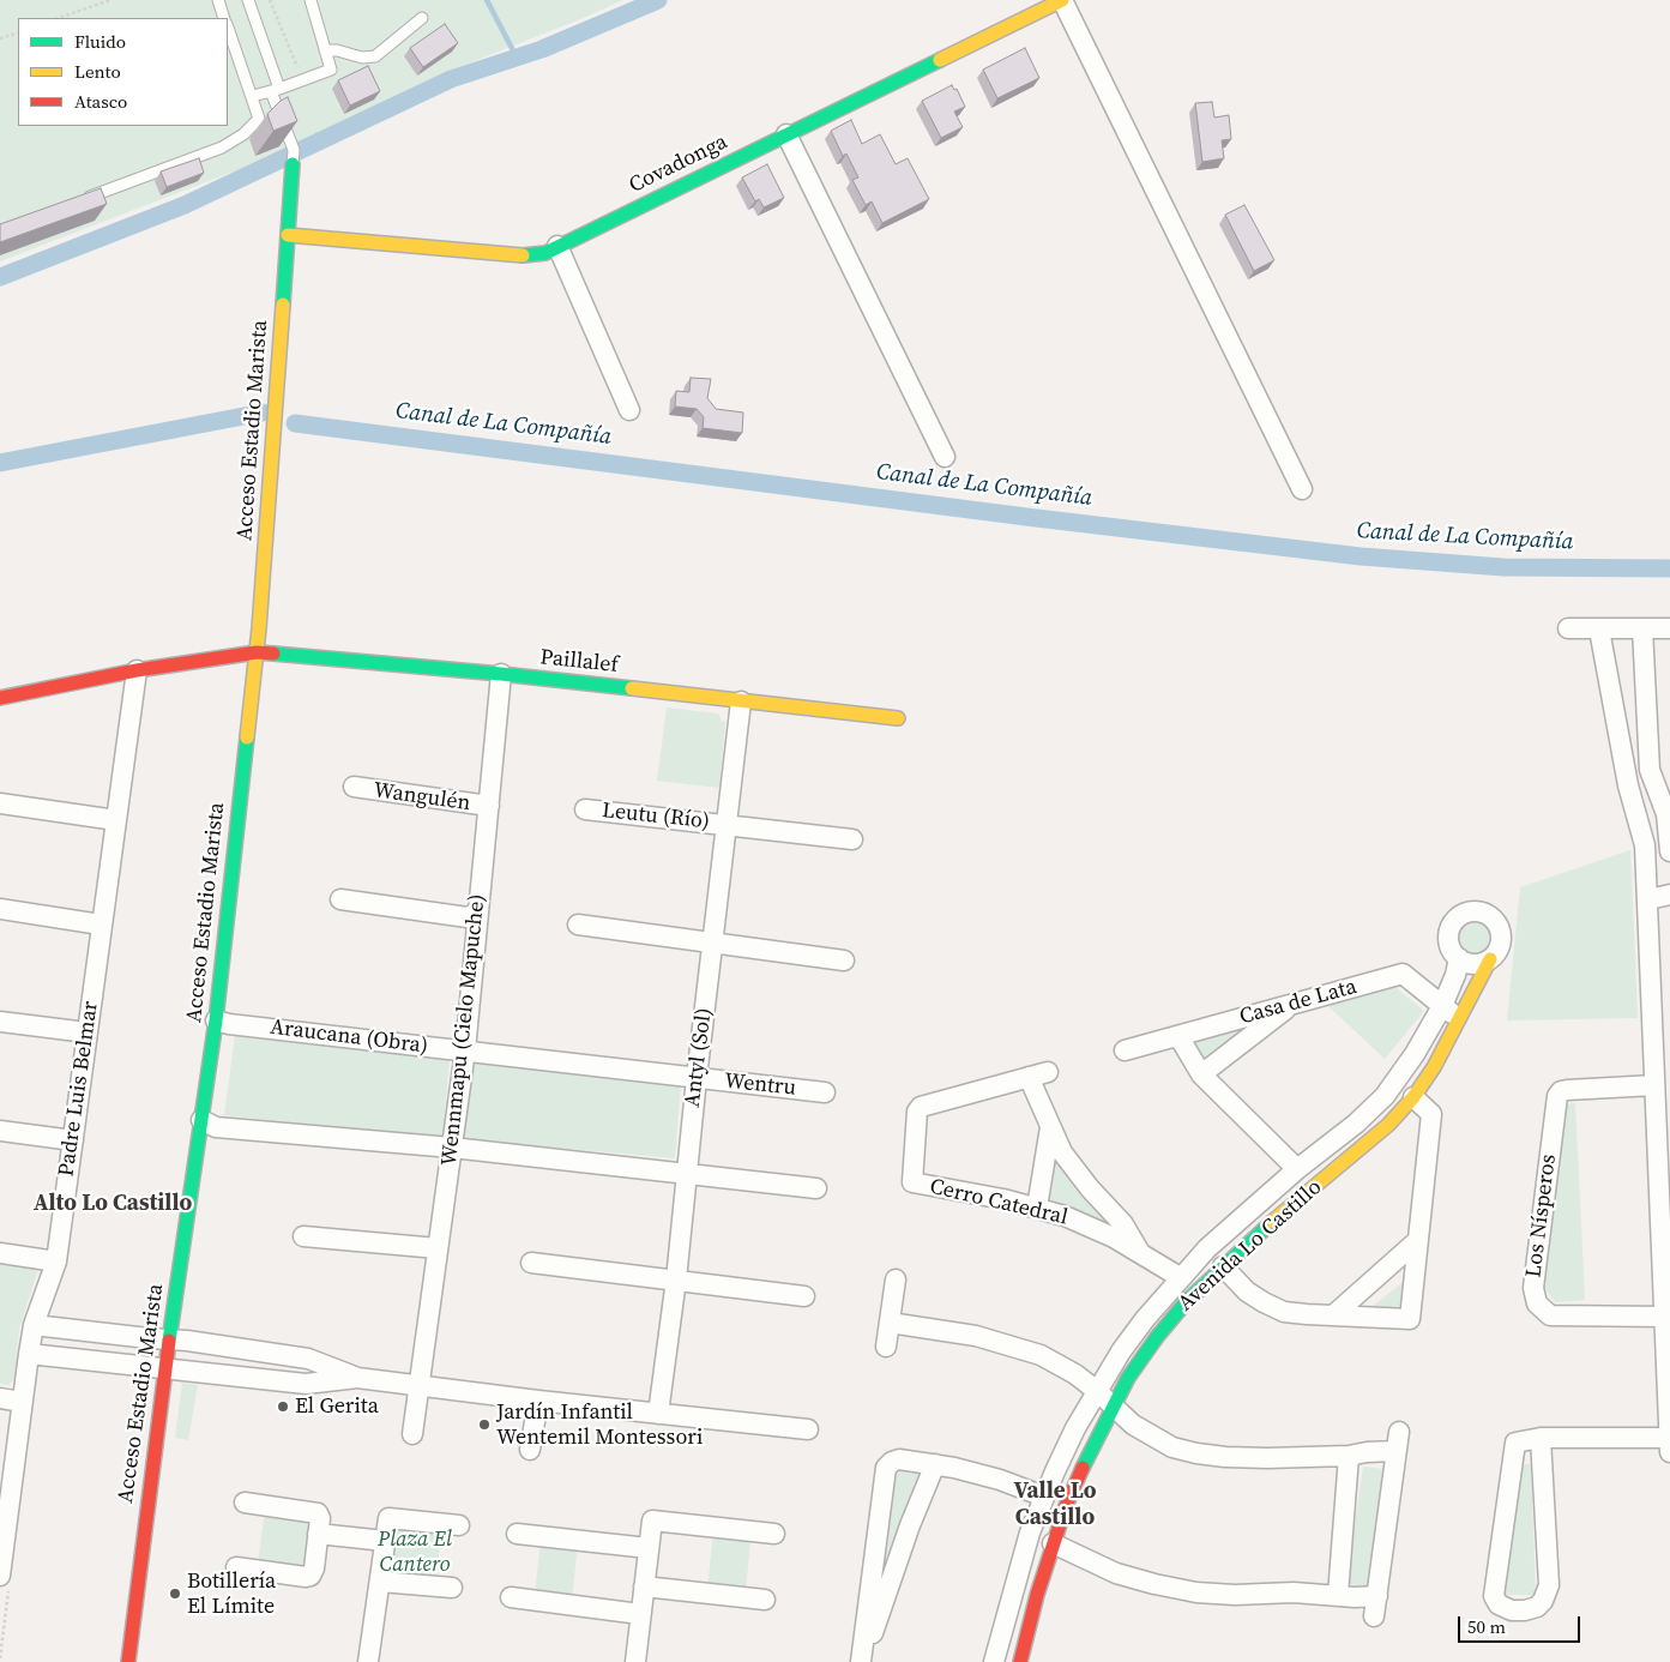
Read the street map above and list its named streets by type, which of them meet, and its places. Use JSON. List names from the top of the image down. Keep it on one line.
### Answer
{"streets":{"street":["Covadonga","Acceso Estadio Marista","Paillalef","Wangulén","Leutu (Río)","Casa de Lata","Wennmapu (Cielo Mapuche)","Araucana (Obra)","Antyl (Sol)","Wentru","Padre Luis Belmar","Cerro Catedral","Los Nísperos","Avenida Lo Castillo"]},"crossings":[["Covadonga","Acceso Estadio Marista"],["Acceso Estadio Marista","Paillalef"],["Acceso Estadio Marista","Araucana (Obra)"],["Paillalef","Wennmapu (Cielo Mapuche)"],["Paillalef","Antyl (Sol)"],["Paillalef","Padre Luis Belmar"],["Wangulén","Wennmapu (Cielo Mapuche)"],["Leutu (Río)","Antyl (Sol)"],["Casa de Lata","Avenida Lo Castillo"],["Wennmapu (Cielo Mapuche)","Araucana (Obra)"],["Araucana (Obra)","Antyl (Sol)"],["Araucana (Obra)","Wentru"],["Antyl (Sol)","Wentru"],["Cerro Catedral","Avenida Lo Castillo"]],"districts":["Alto Lo Castillo","Valle Lo Castillo"],"water":["Canal de La Compañía"],"parks":["Plaza El Cantero"],"places":["El Gerita","Jardín Infantil Wentemil Montessori","Botillería El Límite"],"legend":["Fluido","Lento","Atasco"],"scale_bar":"50 m"}
